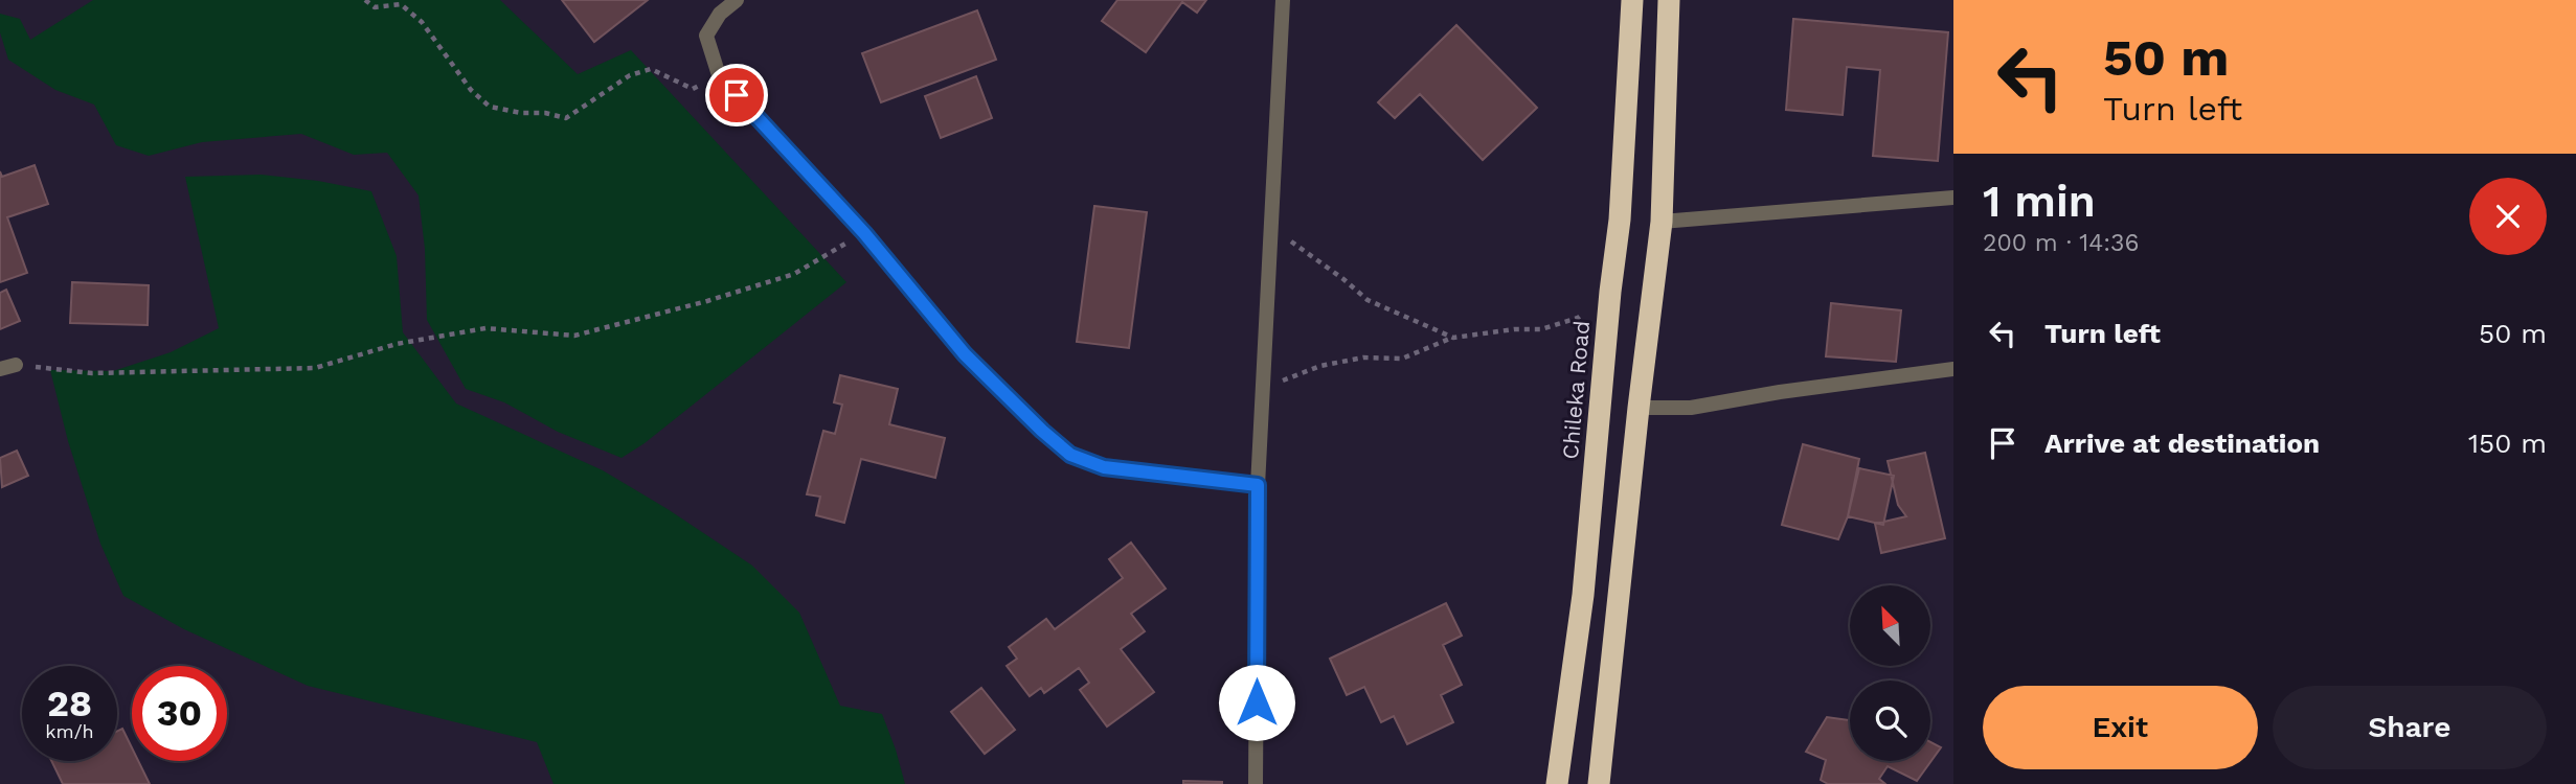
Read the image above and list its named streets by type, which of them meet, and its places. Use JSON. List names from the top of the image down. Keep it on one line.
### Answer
{"streets":{"highway":["Chileka Road"]},"north":"top left","page":{"turn":["50 m","Turn left"],"heading":["1 min","200 m · 14:36"],"list":[{"name":"Turn left","value":"50 m"},{"name":"Arrive at destination","value":"150 m"}],"speed":"28 km/h","limit":"30","buttons":["Exit","Share"]}}
